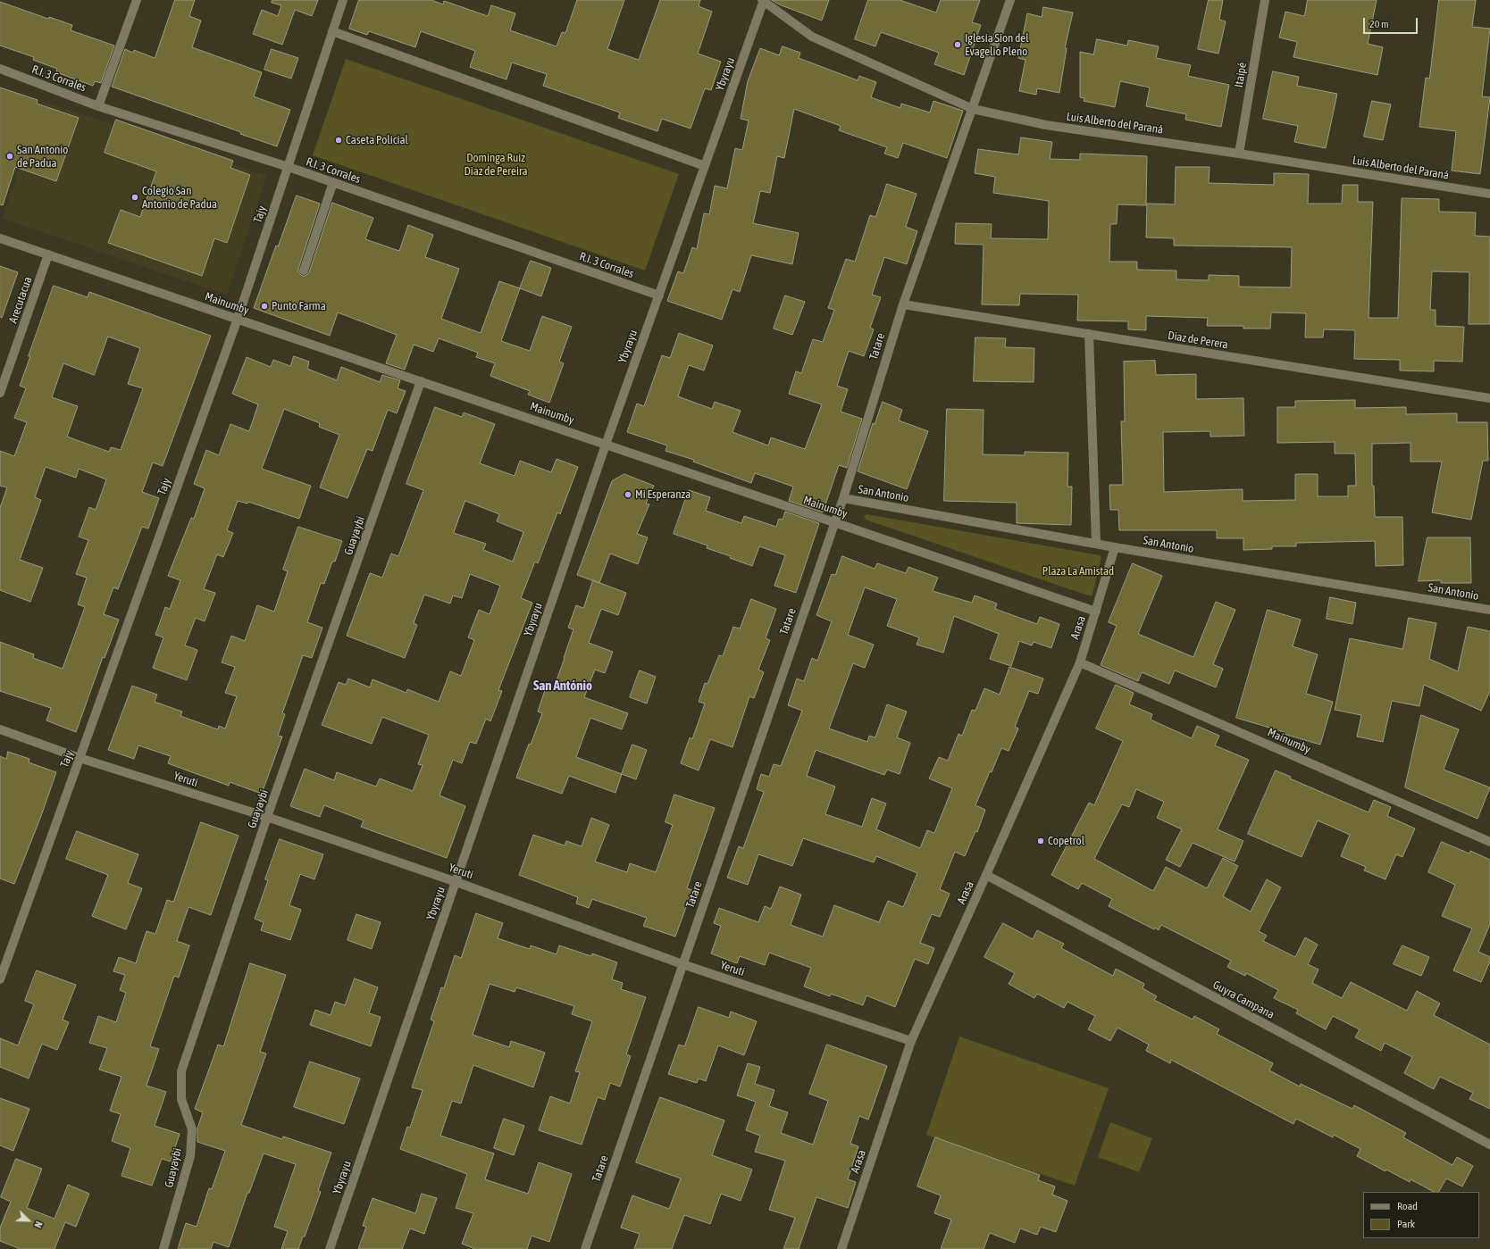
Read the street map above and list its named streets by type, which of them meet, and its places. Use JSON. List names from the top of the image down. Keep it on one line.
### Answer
{"streets":{"street":["Ybyrayu","Itaipé","R.I. 3 Corrales","Luis Alberto del Paraná","Tajy","Arecutacua","Mainumby","Diaz de Perera","Tatare","San Antonio","Guayaybi","Arasa","Yeruti","Guyra Campana"]},"crossings":[["Ybyrayu","R.I. 3 Corrales"],["Ybyrayu","Luis Alberto del Paraná"],["Ybyrayu","Mainumby"],["Ybyrayu","Yeruti"],["Itaipé","Luis Alberto del Paraná"],["R.I. 3 Corrales","Tajy"],["Luis Alberto del Paraná","Tatare"],["Tajy","Mainumby"],["Tajy","Yeruti"],["Arecutacua","Mainumby"],["Mainumby","Tatare"],["Mainumby","Guayaybi"],["Mainumby","Arasa"],["Diaz de Perera","Tatare"],["Tatare","San Antonio"],["Tatare","Yeruti"],["San Antonio","Arasa"],["Guayaybi","Yeruti"],["Arasa","Yeruti"],["Arasa","Guyra Campana"]],"districts":["San António"],"parks":["Dominga Ruiz Diaz de Pereira","Plaza La Amistad"],"places":["Iglesia Sion del Evagelio Pleno","Caseta Policial","San Antonio de Padua","Colegio San Antonio de Padua","Punto Farma","Mi Esperanza","Copetrol"],"legend":["Road","Park"],"scale_bar":"20 m","north":"bottom right"}
